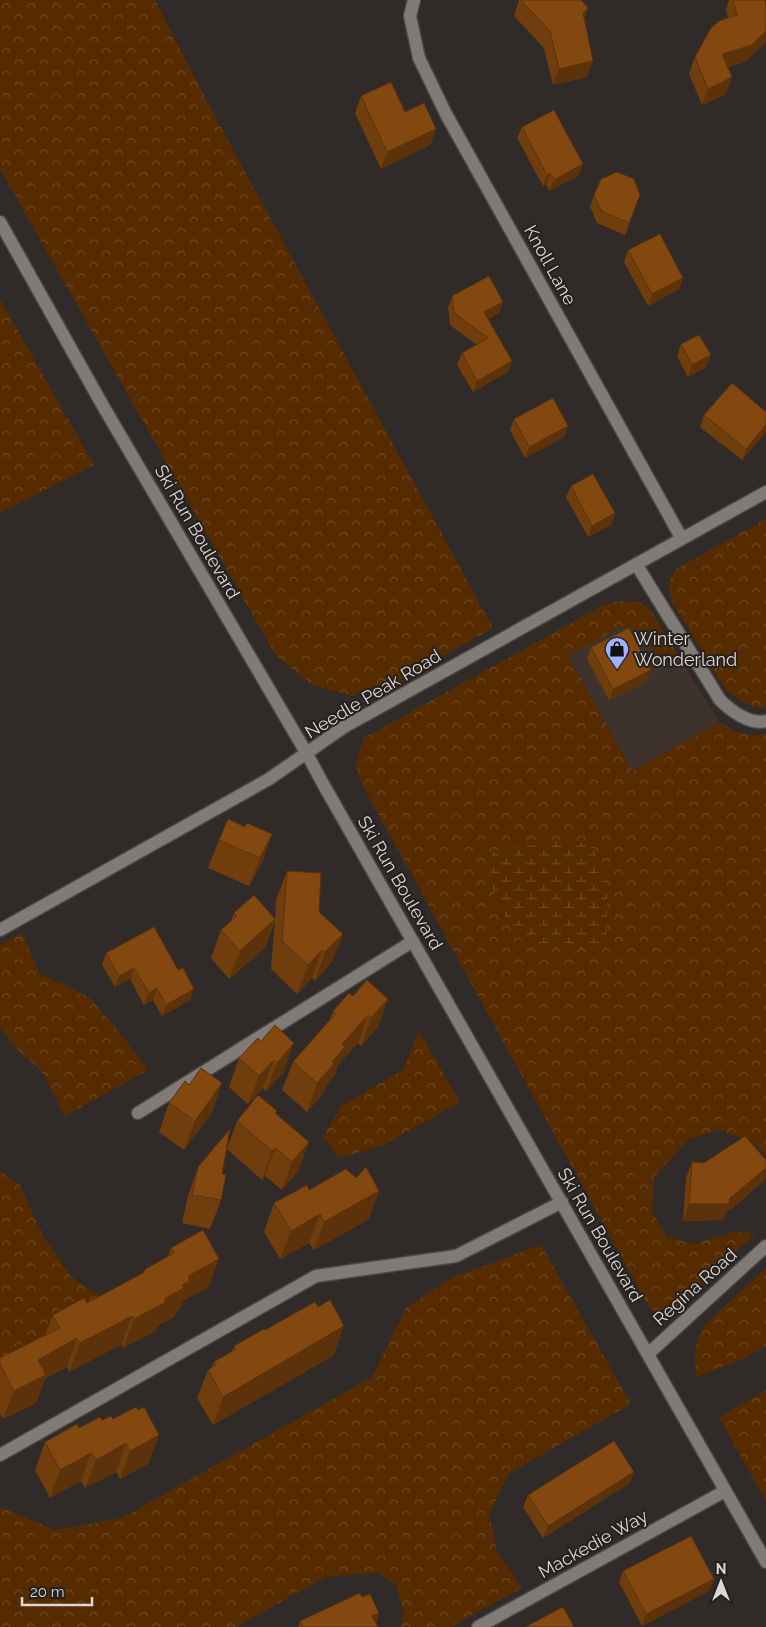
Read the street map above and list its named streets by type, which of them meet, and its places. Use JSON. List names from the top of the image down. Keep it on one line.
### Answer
{"streets":{"street":["Knoll Lane","Ski Run Boulevard","Needle Peak Road","Regina Road","Mackedie Way"]},"crossings":[["Knoll Lane","Needle Peak Road"],["Ski Run Boulevard","Needle Peak Road"],["Ski Run Boulevard","Regina Road"],["Ski Run Boulevard","Mackedie Way"]],"places":{"shop":["Winter Wonderland"]},"scale_bar":"20 m","north":"top"}
